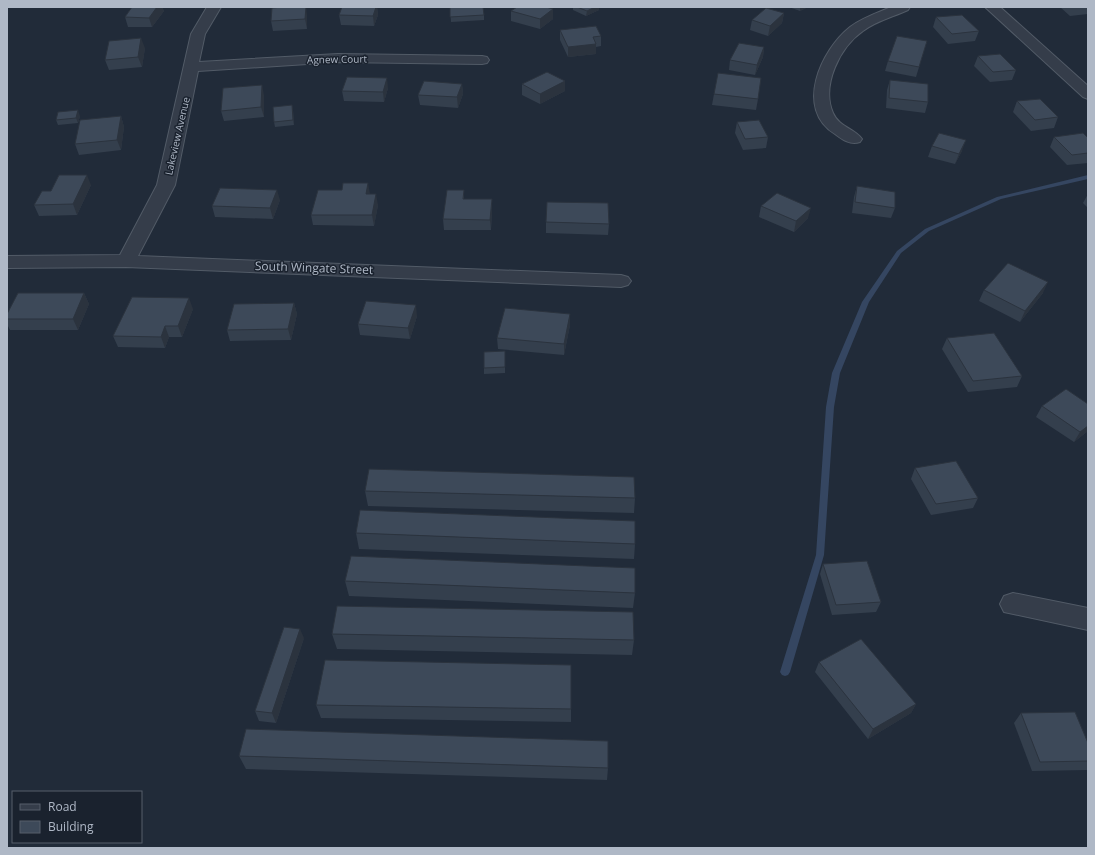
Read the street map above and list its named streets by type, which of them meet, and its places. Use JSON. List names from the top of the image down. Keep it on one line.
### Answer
{"streets":{"street":["Agnew Court","Lakeview Avenue","South Wingate Street"]},"crossings":[["Agnew Court","Lakeview Avenue"],["Lakeview Avenue","South Wingate Street"]],"legend":["Road","Building"]}
